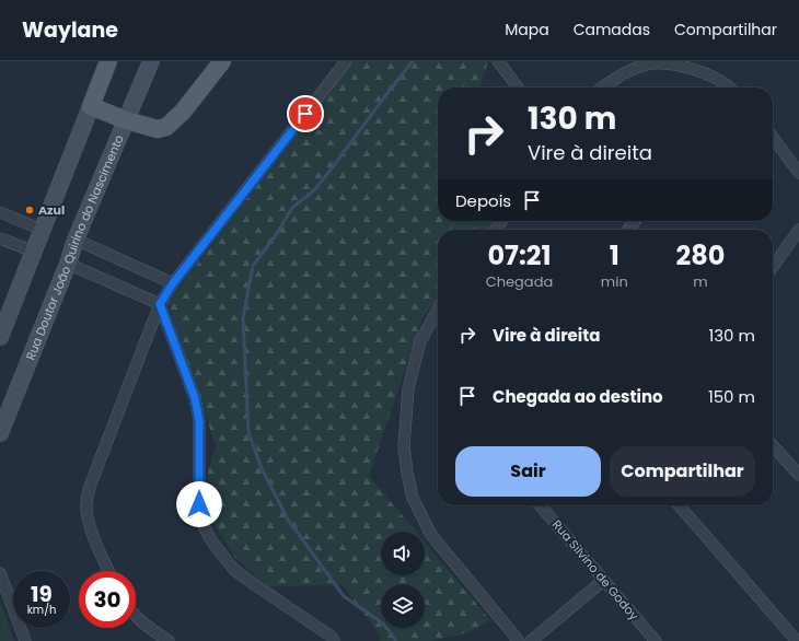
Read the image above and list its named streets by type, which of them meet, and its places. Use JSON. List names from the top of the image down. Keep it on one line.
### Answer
{"streets":{"street":["Rua Doutor João Quirino do Nascimento","Rua Silvino de Godoy"]},"places":["Azul"],"page":{"header":"Waylane","nav":["Mapa","Camadas","Compartilhar"],"turn":["130 m","Vire à direita"],"then":"Depois","eta":["07:21","Chegada","1","min","280","m"],"list":[{"name":"Vire à direita","value":"130 m"},{"name":"Chegada ao destino","value":"150 m"}],"buttons":["Sair","Compartilhar"],"speed":"19 km/h","limit":"30"}}
